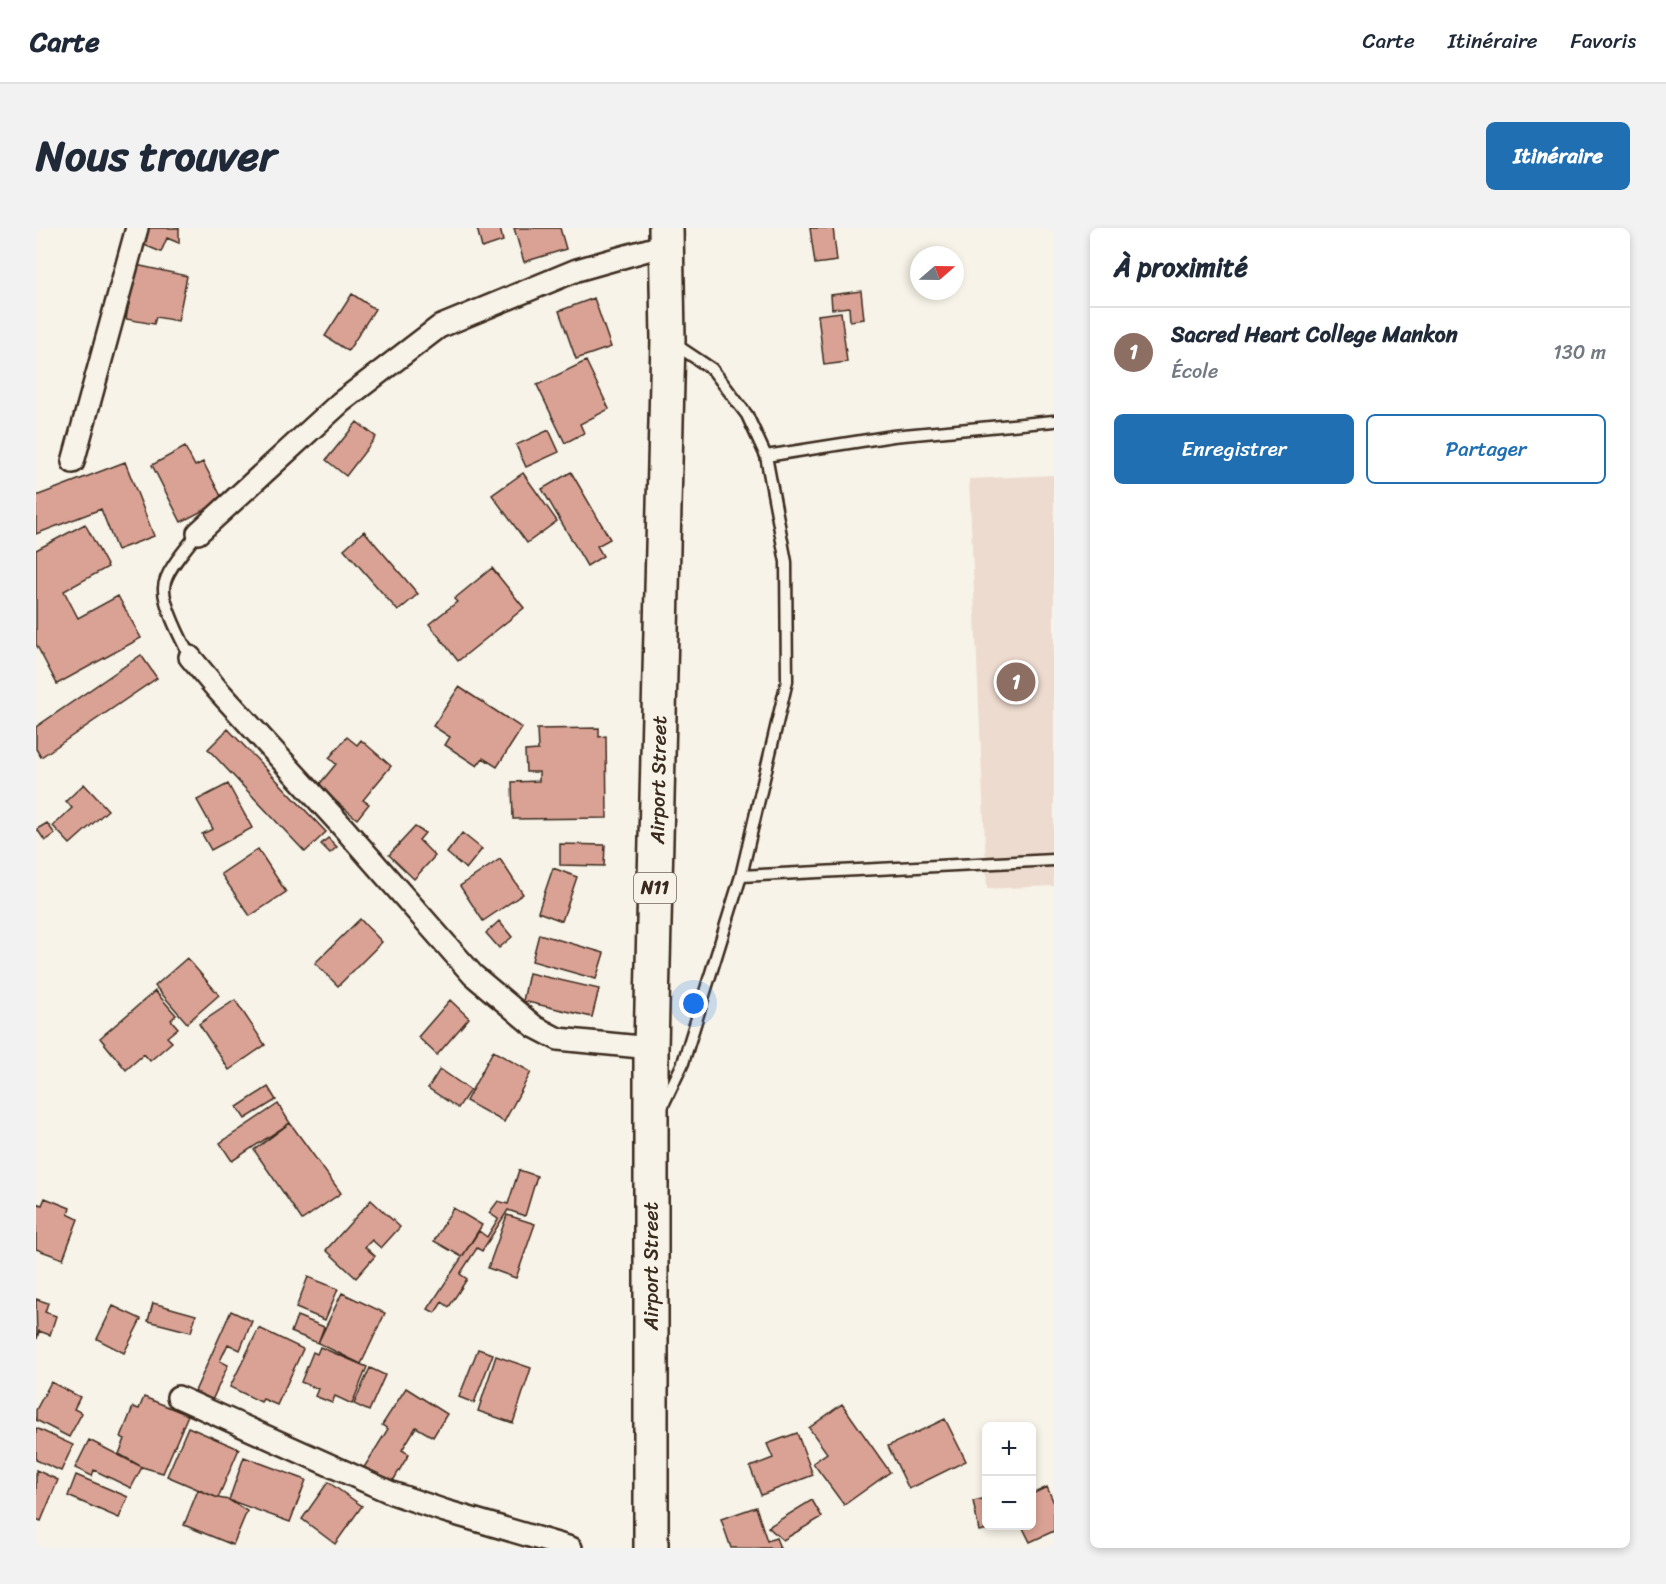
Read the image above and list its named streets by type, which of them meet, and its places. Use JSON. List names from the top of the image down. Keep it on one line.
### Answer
{"streets":{"highway":["Airport Street","N11"]},"north":"right","page":{"header":"Carte","nav":["Carte","Itinéraire","Favoris"],"title":"Nous trouver","buttons":["Itinéraire",["Enregistrer","Partager"]],"heading":"À proximité","list":[{"mark":"1","name":"Sacred Heart College Mankon","note":"École","value":"130 m"}],"pins":"1","map_buttons":["+","−"]}}
